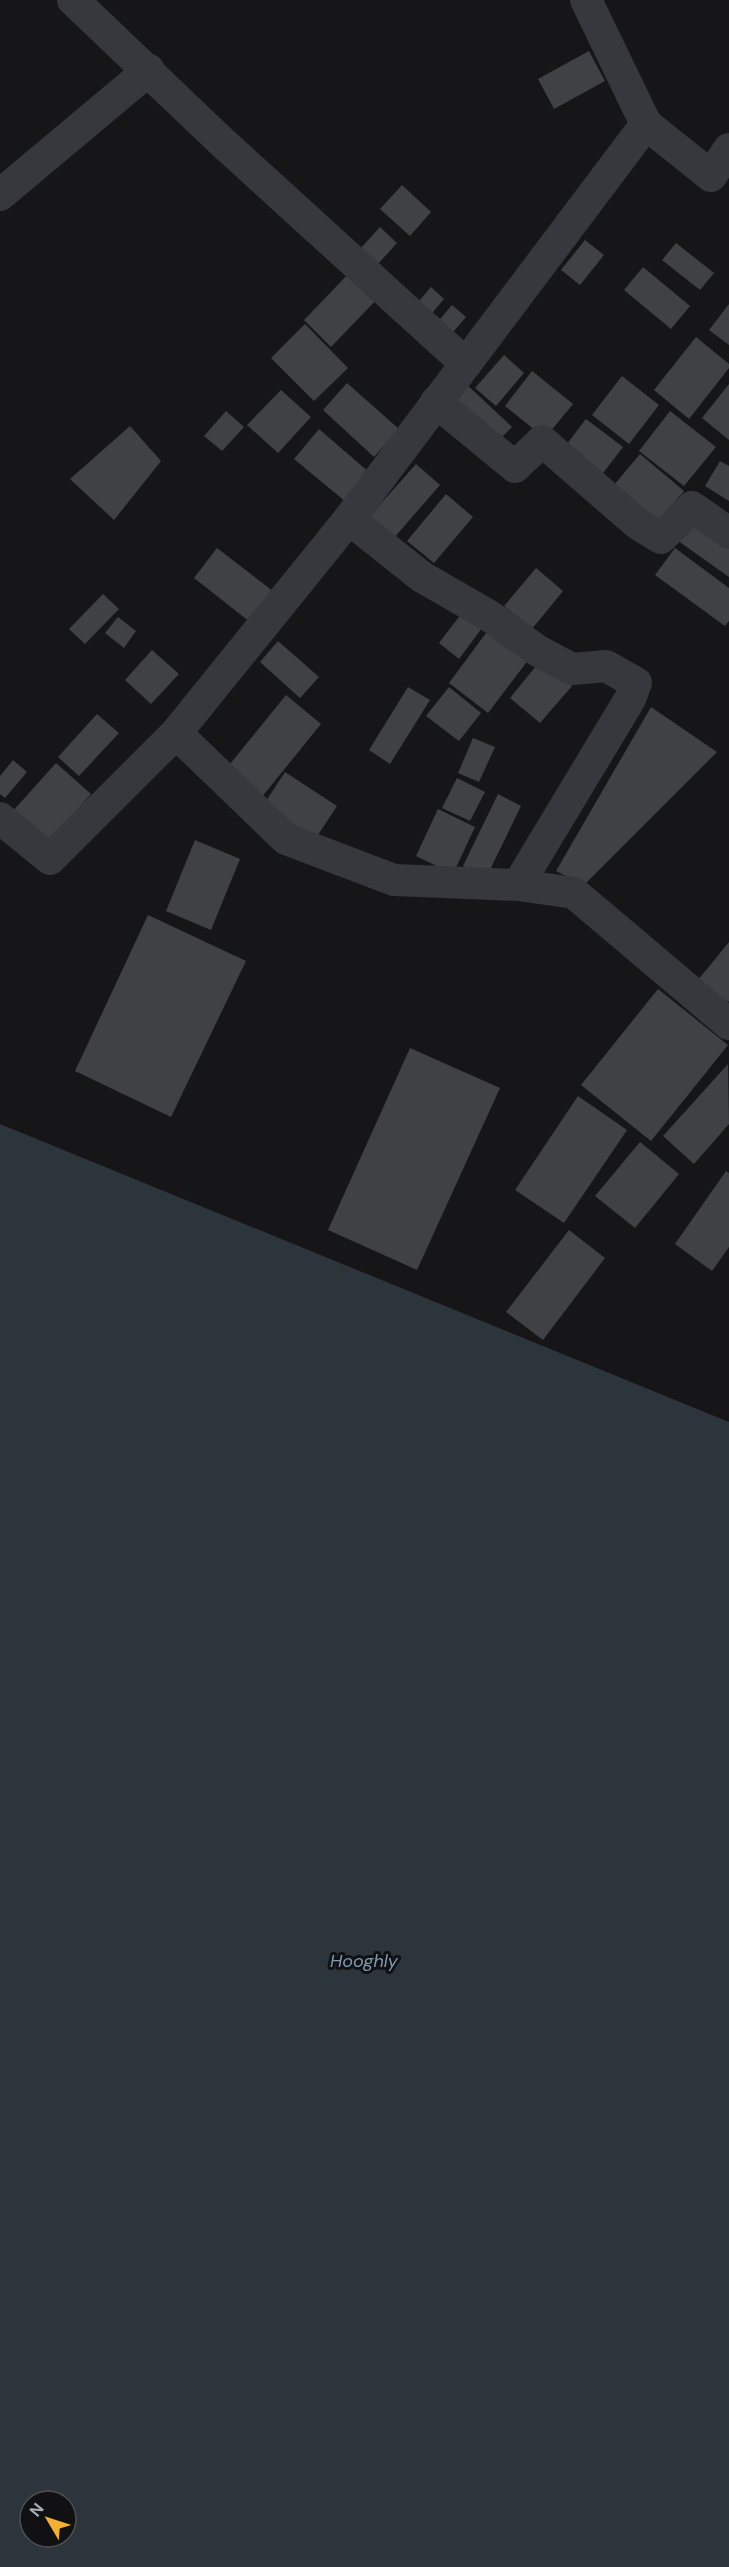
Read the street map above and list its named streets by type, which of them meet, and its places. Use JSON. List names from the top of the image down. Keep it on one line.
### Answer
{"water":["Hooghly"],"north":"top left"}
